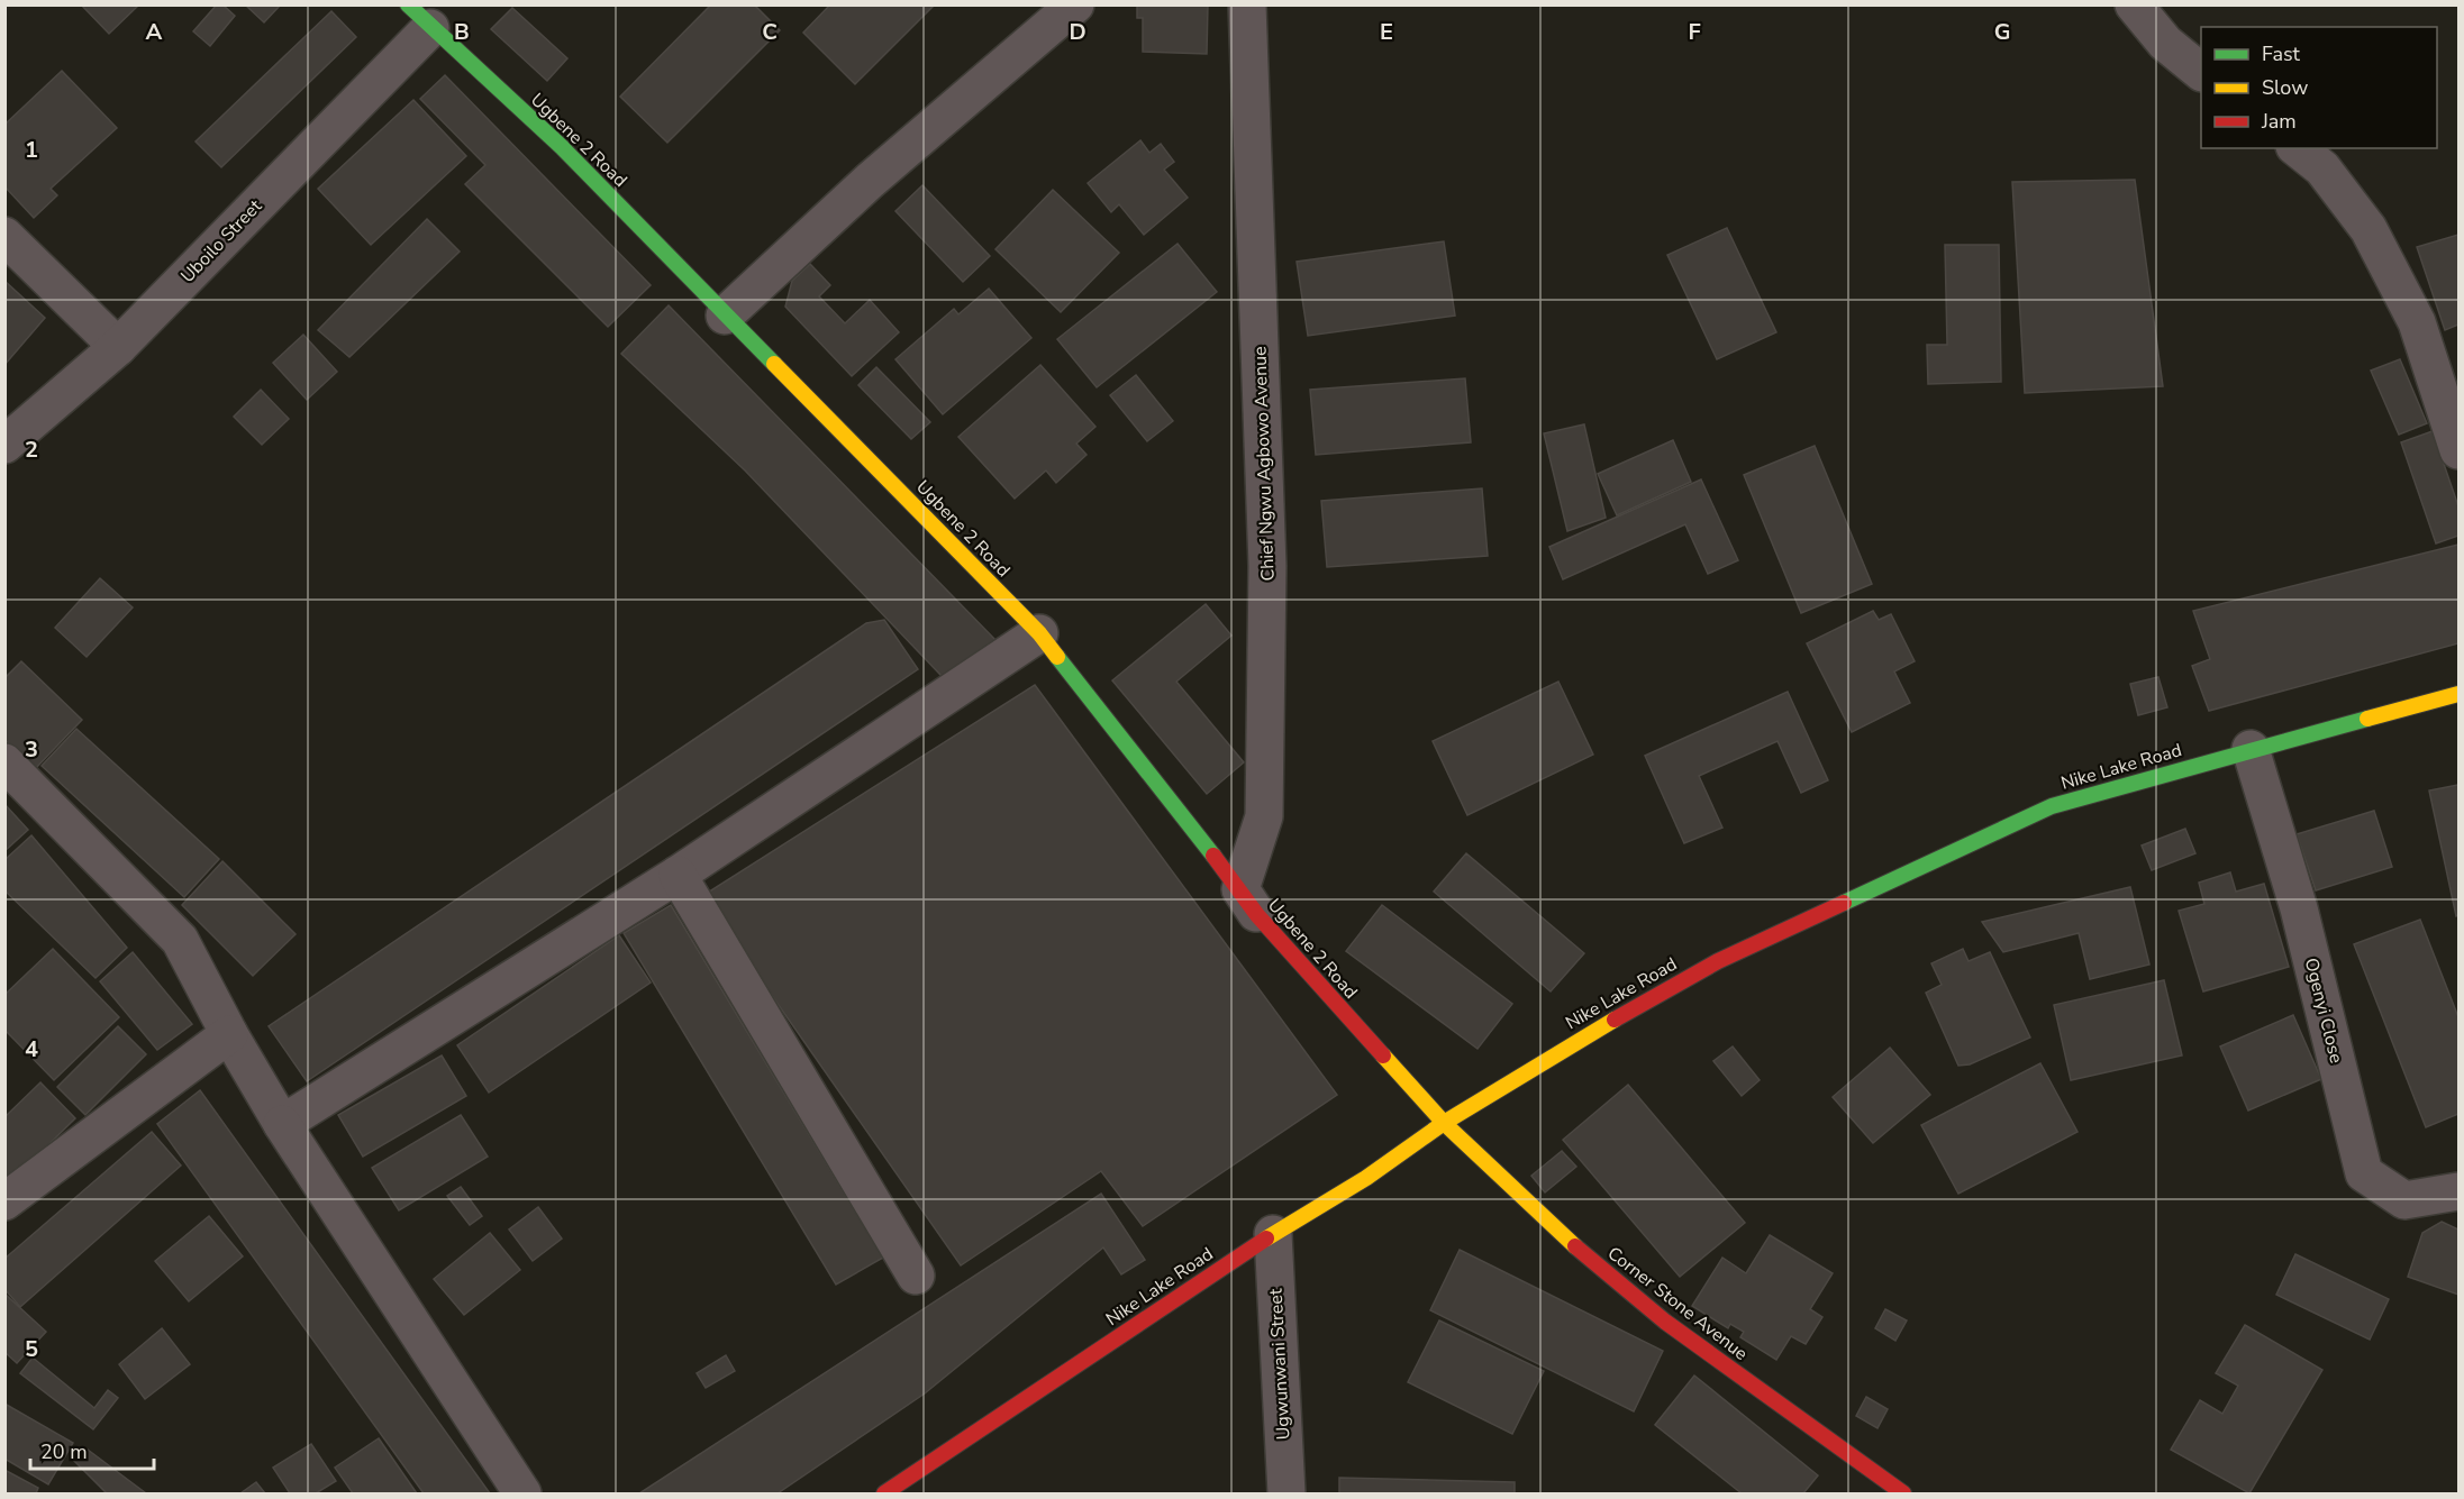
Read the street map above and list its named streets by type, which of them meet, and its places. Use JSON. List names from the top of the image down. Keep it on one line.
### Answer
{"streets":{"street":["Ugbene 2 Road","Uboilo Street","Chief Ngwu Agbowo Avenue","Nike Lake Road","Ogenyi Close","Corner Stone Avenue","Ugwunwani Street"]},"crossings":[["Ugbene 2 Road","Uboilo Street"],["Ugbene 2 Road","Chief Ngwu Agbowo Avenue"],["Ugbene 2 Road","Nike Lake Road"],["Ugbene 2 Road","Corner Stone Avenue"],["Nike Lake Road","Ogenyi Close"],["Nike Lake Road","Corner Stone Avenue"],["Nike Lake Road","Ugwunwani Street"]],"legend":["Fast","Slow","Jam"],"scale_bar":"20 m","grid":{"columns":["A","B","C","D","E","F","G"],"rows":["1","2","3","4","5"]}}
